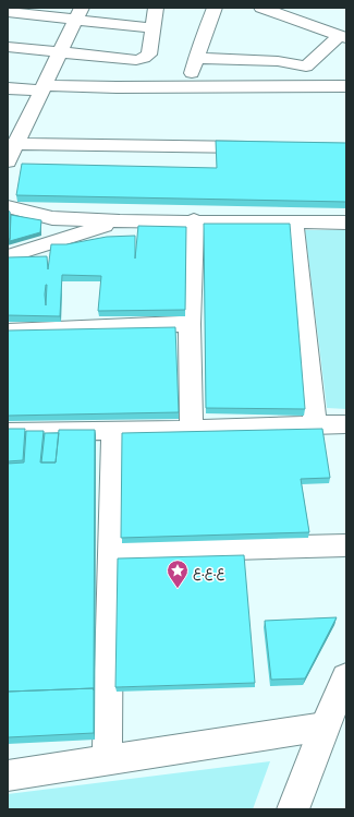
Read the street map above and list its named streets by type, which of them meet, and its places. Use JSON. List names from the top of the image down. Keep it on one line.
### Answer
{"places":{"place":["ع.ع.ع"]}}
